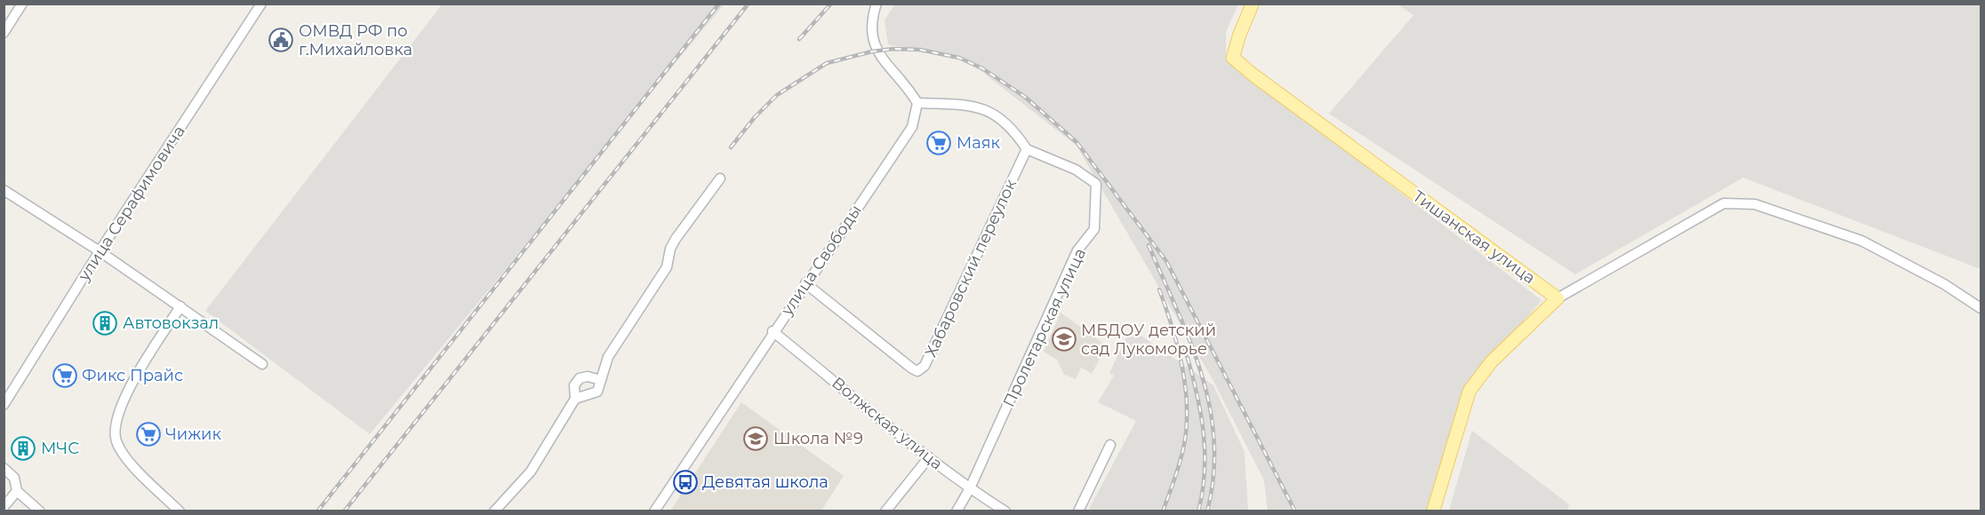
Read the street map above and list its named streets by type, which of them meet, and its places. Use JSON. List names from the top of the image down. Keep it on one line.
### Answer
{"streets":{"main road":["Тишанская улица"],"street":["улица Серафимовича","улица Свободы","Хабаровский переулок","Пролетарская улица","Волжская улица"]},"crossings":[["улица Свободы","Хабаровский переулок"],["улица Свободы","Волжская улица"],["Хабаровский переулок","Пролетарская улица"],["Пролетарская улица","Волжская улица"]],"places":{"public building":["ОМВД РФ по г.Михайловка"],"supermarket":["Mаяк","Фикс Прайс","Чижик"],"building":["Автовокзал","МЧС"],"school or university":["МБДОУ детский сад Лукоморье","Школа №9"],"bus stop":["Девятая школа"]}}
